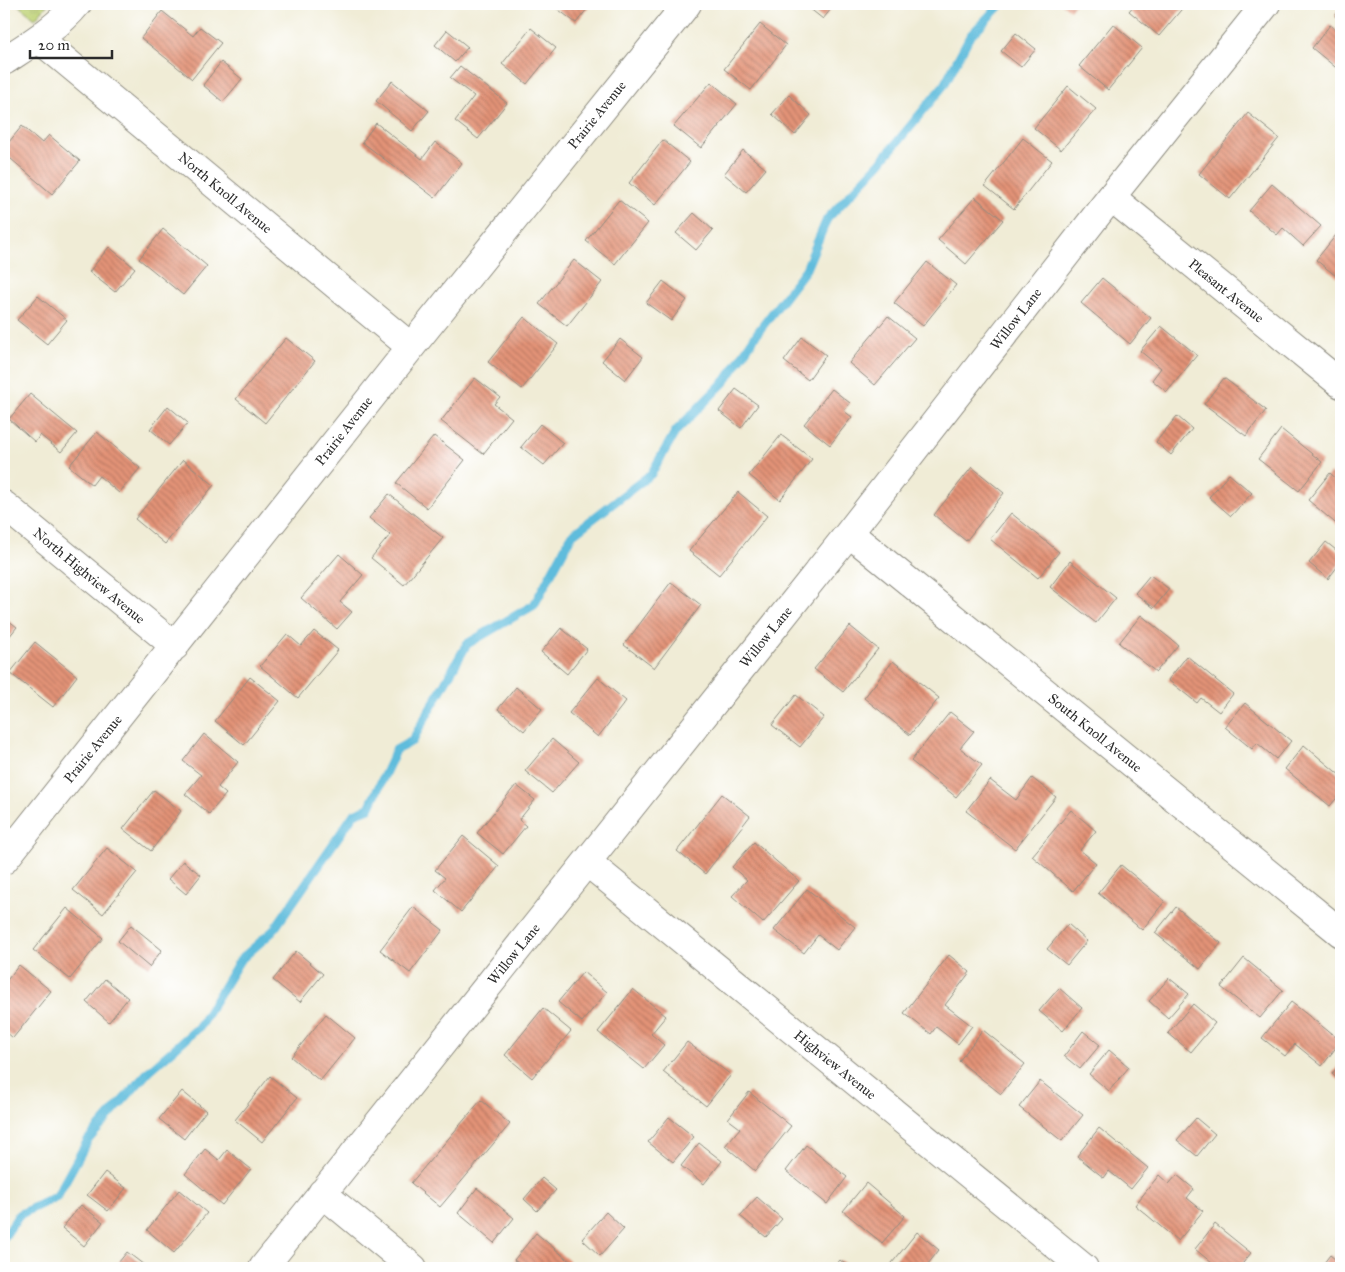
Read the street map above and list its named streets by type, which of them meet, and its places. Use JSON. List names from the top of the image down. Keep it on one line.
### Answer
{"streets":{"street":["Prairie Avenue","North Knoll Avenue","Pleasant Avenue","Willow Lane","North Highview Avenue","South Knoll Avenue","Highview Avenue"]},"crossings":[["Prairie Avenue","North Knoll Avenue"],["Prairie Avenue","North Highview Avenue"],["Pleasant Avenue","Willow Lane"],["Willow Lane","South Knoll Avenue"],["Willow Lane","Highview Avenue"]],"scale_bar":"20 m"}
